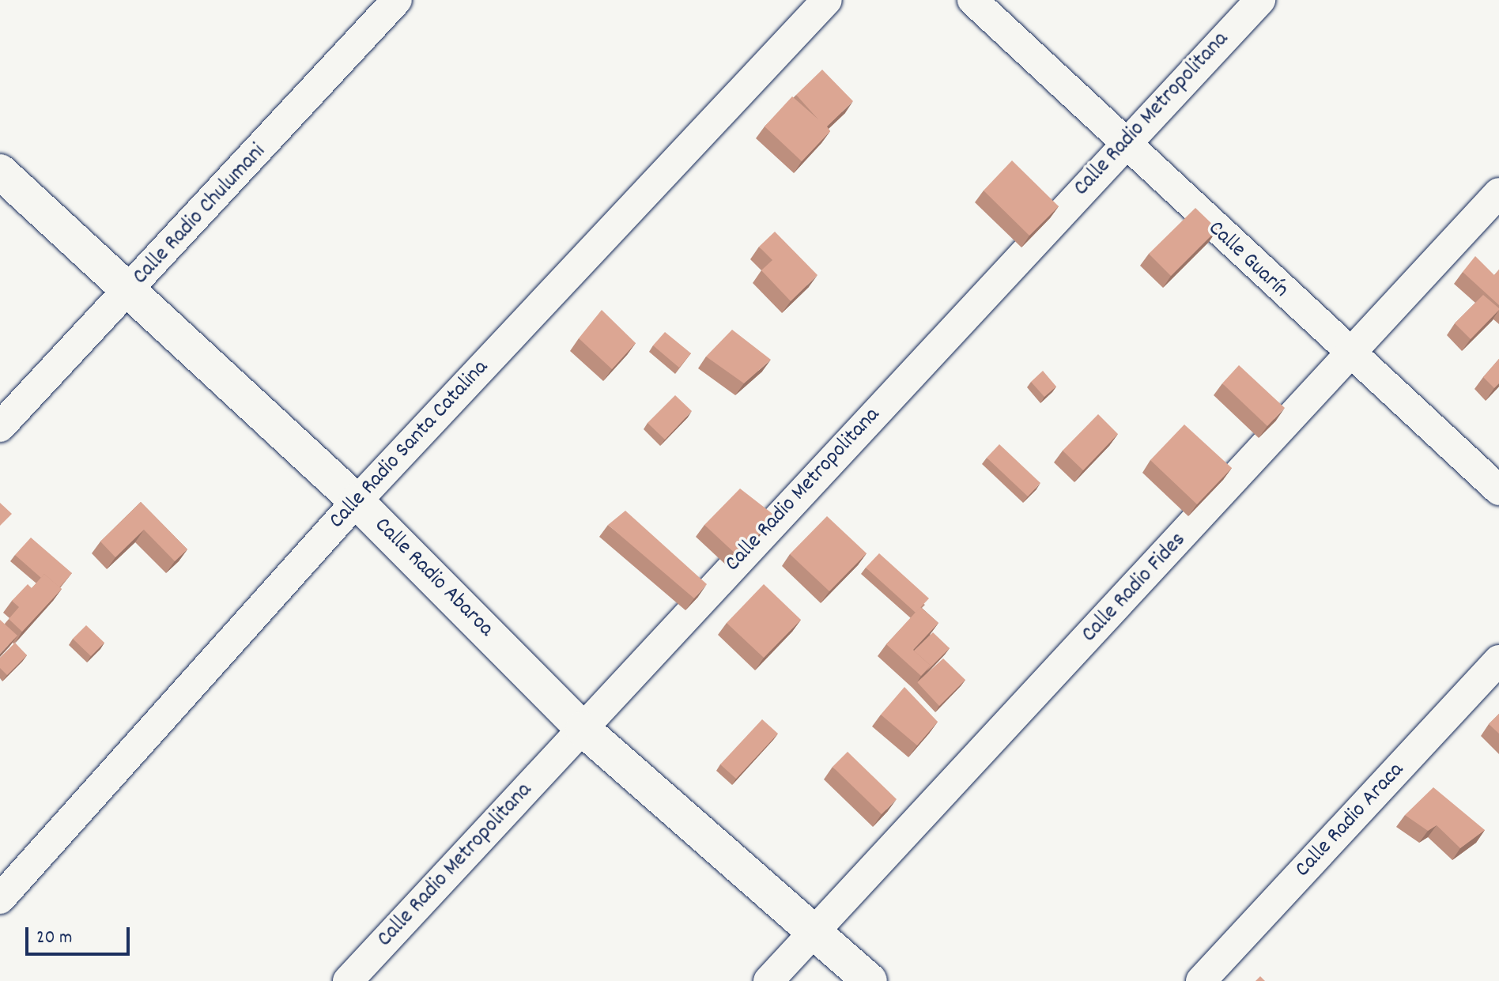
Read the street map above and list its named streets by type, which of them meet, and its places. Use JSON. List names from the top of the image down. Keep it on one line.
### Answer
{"streets":{"street":["Calle Radio Metropolitana","Calle Radio Chulumani","Calle Guarín","Calle Radio Santa Catalina","Calle Radio Abaroa","Calle Radio Fides","Calle Radio Araca"]},"crossings":[["Calle Radio Metropolitana","Calle Guarín"],["Calle Radio Metropolitana","Calle Radio Abaroa"],["Calle Radio Chulumani","Calle Radio Abaroa"],["Calle Guarín","Calle Radio Fides"],["Calle Radio Santa Catalina","Calle Radio Abaroa"],["Calle Radio Abaroa","Calle Radio Fides"]],"scale_bar":"20 m"}
